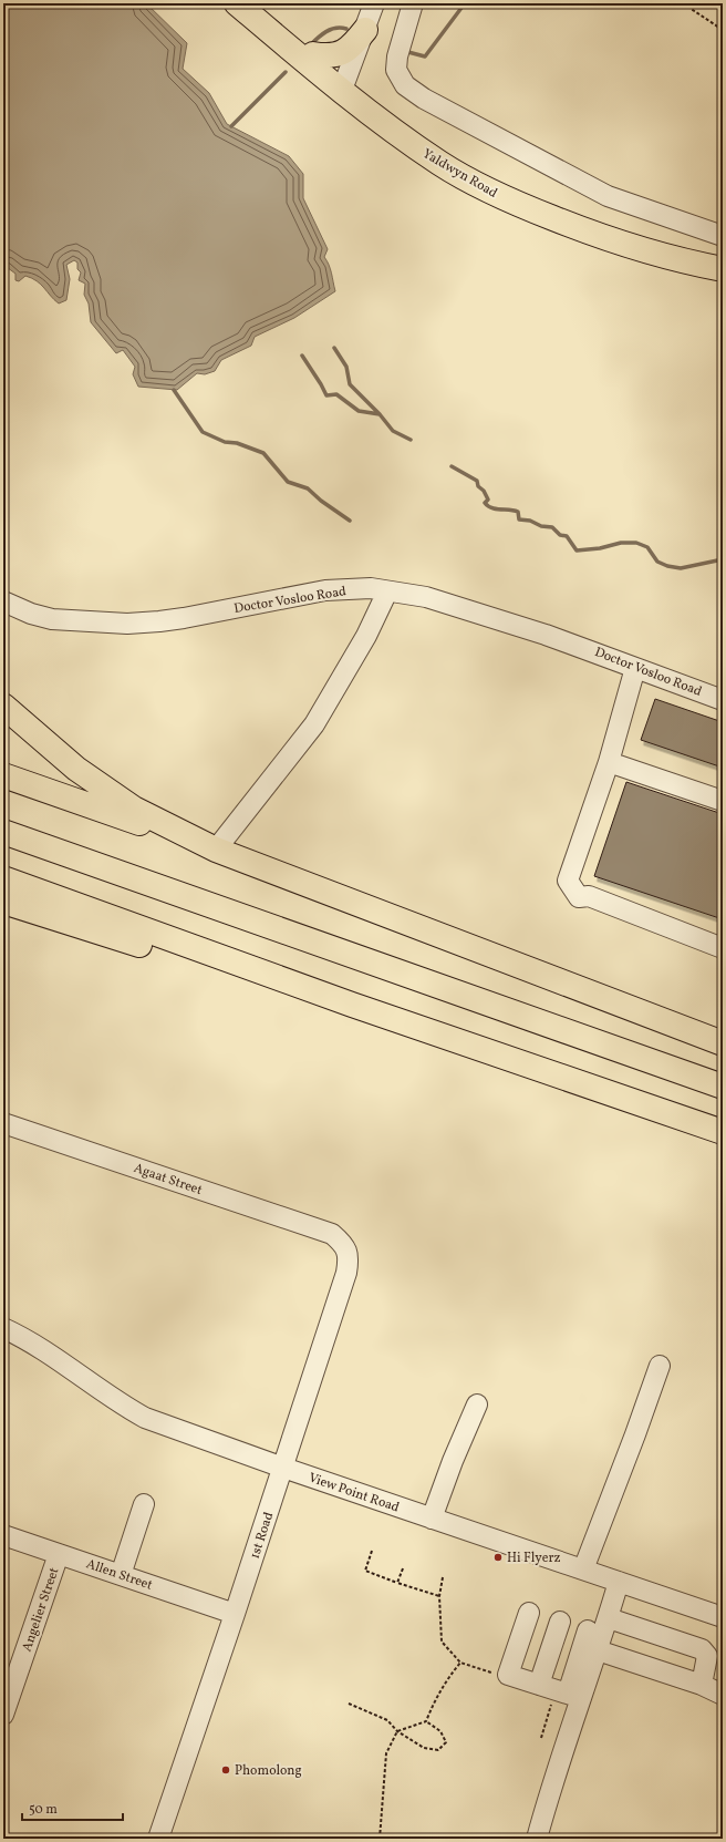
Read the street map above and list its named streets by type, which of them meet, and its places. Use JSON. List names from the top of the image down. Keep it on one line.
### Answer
{"streets":{"main road":["Yaldwyn Road"],"street":["Doctor Vosloo Road","Agaat Street","View Point Road","1st Road","Allen Street","Angelier Street"]},"crossings":[["Agaat Street","1st Road"],["View Point Road","1st Road"],["1st Road","Allen Street"],["Allen Street","Angelier Street"]],"places":["Hi Flyerz","Phomolong"],"scale_bar":"50 m"}
